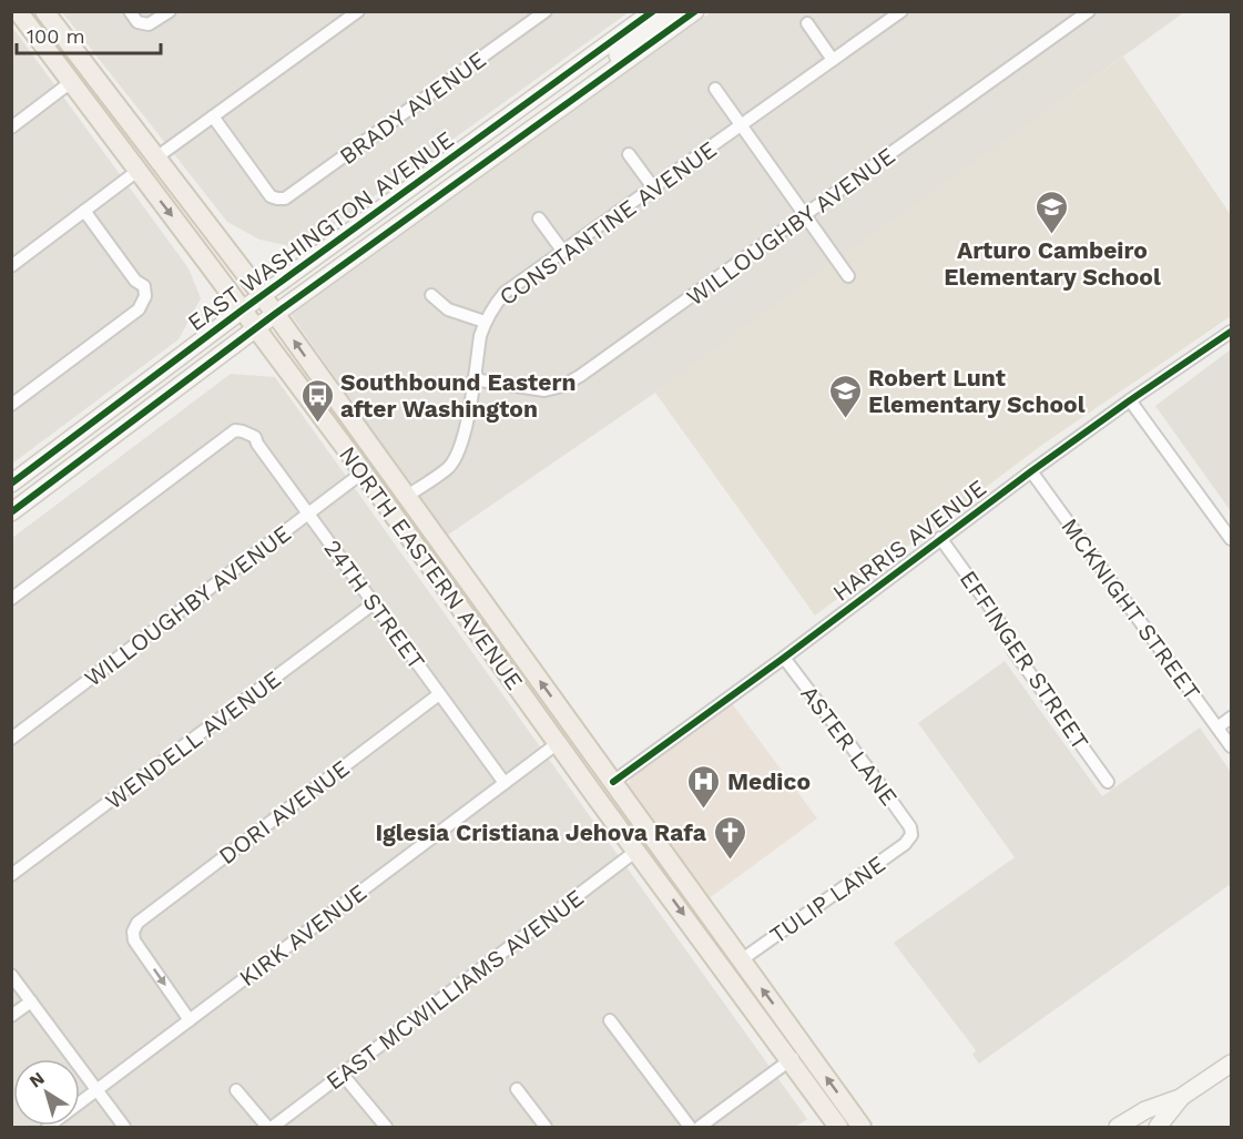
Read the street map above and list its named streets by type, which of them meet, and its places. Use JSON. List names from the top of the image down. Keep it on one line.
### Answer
{"streets":{"main road":["EAST WASHINGTON AVENUE","NORTH EASTERN AVENUE"],"street":["BRADY AVENUE","CONSTANTINE AVENUE","WILLOUGHBY AVENUE","HARRIS AVENUE","24TH STREET","MCKNIGHT STREET","EFFINGER STREET","WENDELL AVENUE","ASTER LANE","DORI AVENUE","TULIP LANE","KIRK AVENUE","EAST MCWILLIAMS AVENUE"]},"crossings":[["CONSTANTINE AVENUE","WILLOUGHBY AVENUE"],["CONSTANTINE AVENUE","NORTH EASTERN AVENUE"],["WILLOUGHBY AVENUE","NORTH EASTERN AVENUE"],["WILLOUGHBY AVENUE","24TH STREET"],["EAST WASHINGTON AVENUE","NORTH EASTERN AVENUE"],["HARRIS AVENUE","NORTH EASTERN AVENUE"],["HARRIS AVENUE","MCKNIGHT STREET"],["HARRIS AVENUE","EFFINGER STREET"],["HARRIS AVENUE","ASTER LANE"],["NORTH EASTERN AVENUE","TULIP LANE"],["NORTH EASTERN AVENUE","KIRK AVENUE"],["NORTH EASTERN AVENUE","EAST MCWILLIAMS AVENUE"],["24TH STREET","WENDELL AVENUE"],["24TH STREET","DORI AVENUE"],["24TH STREET","KIRK AVENUE"],["ASTER LANE","TULIP LANE"],["DORI AVENUE","KIRK AVENUE"]],"one_way":["DORI AVENUE"],"places":{"school or university":["Arturo Cambeiro Elementary School","Robert Lunt Elementary School"],"bus stop":["Southbound Eastern after Washington"],"hospital":["Medico"],"church":["Iglesia Cristiana Jehova Rafa"]},"scale_bar":"100 m","north":"top left"}
